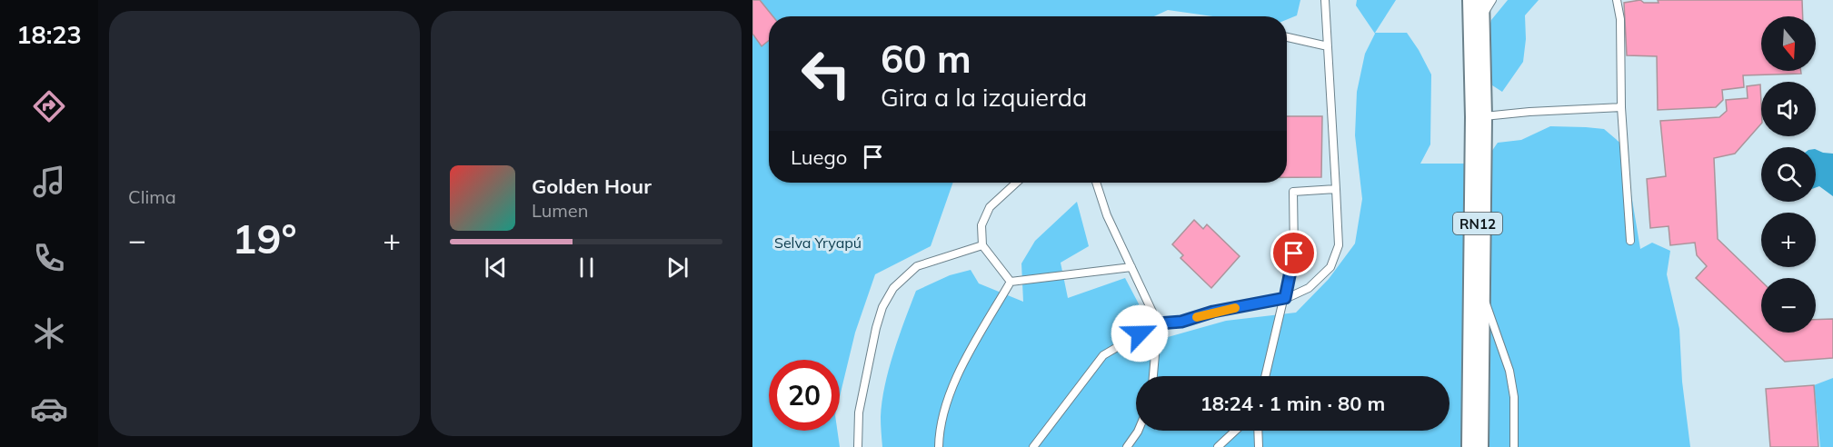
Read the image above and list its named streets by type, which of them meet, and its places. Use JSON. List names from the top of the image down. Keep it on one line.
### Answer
{"streets":{"highway":["RN12"]},"parks":["Selva Yryapú"],"north":"bottom","page":{"tabs":"18:23","tile":"Clima","map_buttons":["+","−"],"turn":["60 m","Gira a la izquierda"],"then":"Luego","song":["Golden Hour","Lumen"],"heat":["−","19°","+"],"limit":"20","trip":"18:24 · 1 min · 80 m"}}
